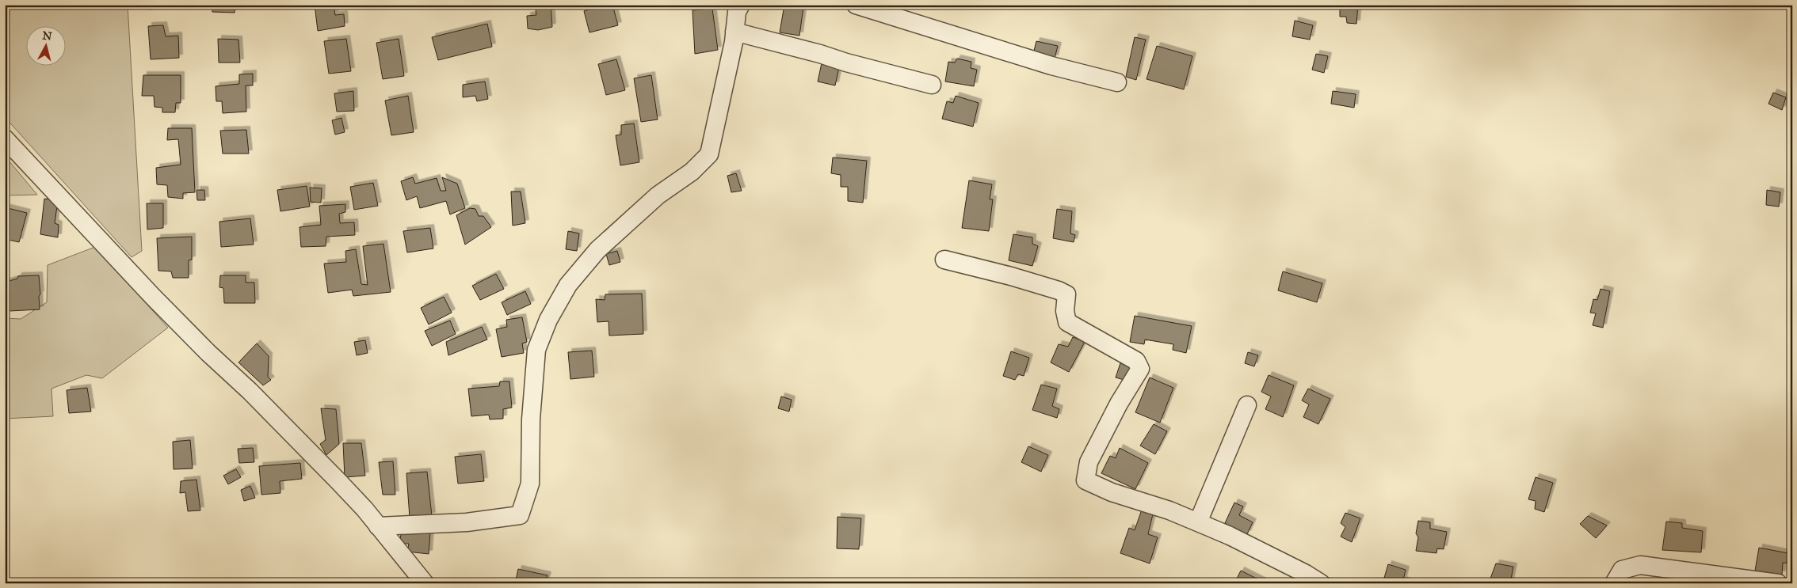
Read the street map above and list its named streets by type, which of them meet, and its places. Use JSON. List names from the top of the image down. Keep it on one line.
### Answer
{"north":"top"}
